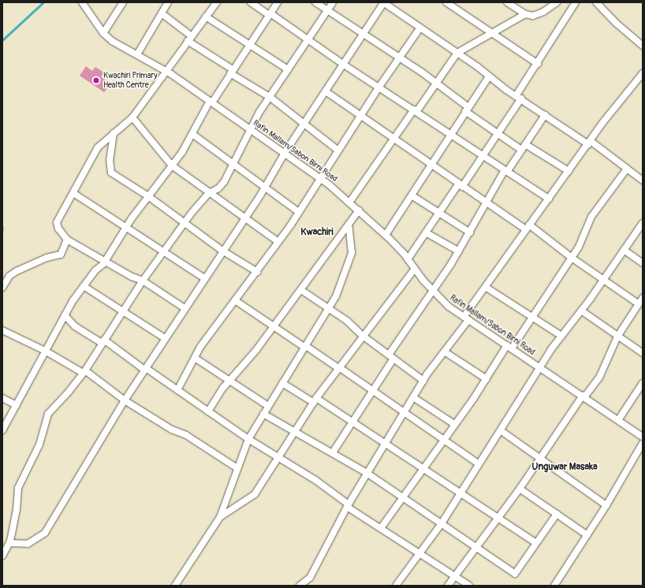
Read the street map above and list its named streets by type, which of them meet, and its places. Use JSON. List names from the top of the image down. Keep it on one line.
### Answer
{"streets":{"street":["Rafin Mallam/Sabon Birni Road"]},"districts":["Kwachiri","Unguwar Masaka"],"places":["Kwachiri Primary Health Centre"]}
